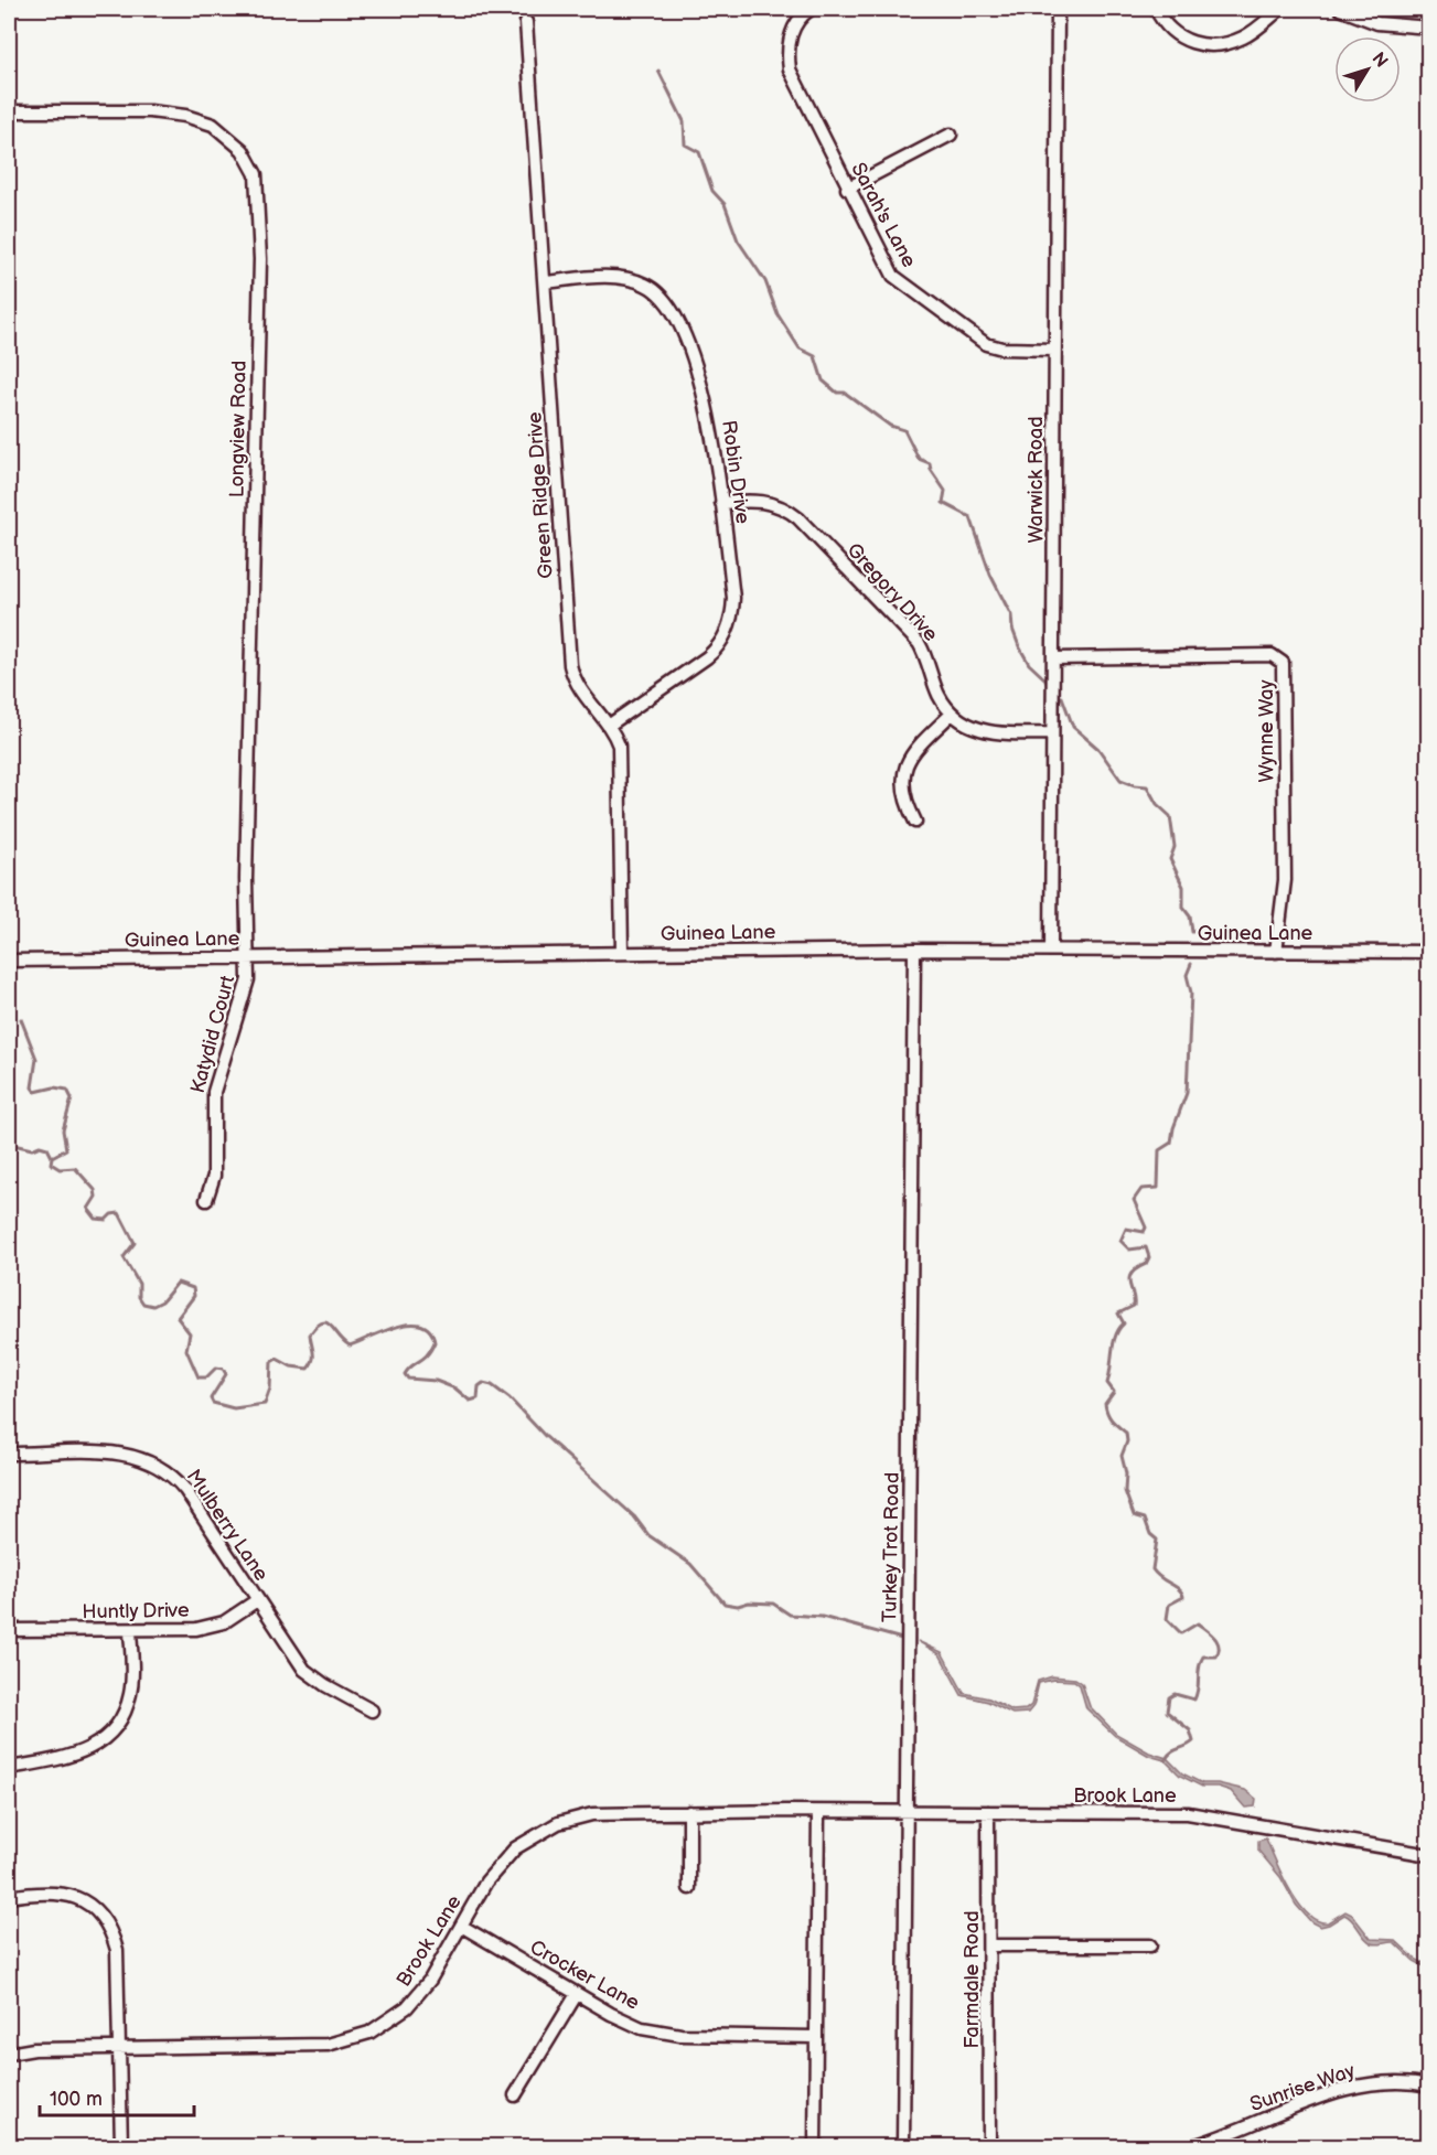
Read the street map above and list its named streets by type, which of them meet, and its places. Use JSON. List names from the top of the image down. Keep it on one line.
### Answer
{"streets":{"street":["Sarah's Lane","Longview Road","Robin Drive","Warwick Road","Green Ridge Drive","Gregory Drive","Wynne Way","Guinea Lane","Katydid Court","Mulberry Lane","Turkey Trot Road","Huntly Drive","Brook Lane","Crocker Lane","Farmdale Road","Sunrise Way"]},"crossings":[["Sarah's Lane","Warwick Road"],["Longview Road","Guinea Lane"],["Longview Road","Katydid Court"],["Robin Drive","Green Ridge Drive"],["Robin Drive","Gregory Drive"],["Warwick Road","Wynne Way"],["Warwick Road","Guinea Lane"],["Green Ridge Drive","Guinea Lane"],["Wynne Way","Guinea Lane"],["Guinea Lane","Katydid Court"],["Guinea Lane","Turkey Trot Road"],["Mulberry Lane","Huntly Drive"],["Turkey Trot Road","Brook Lane"],["Brook Lane","Crocker Lane"],["Brook Lane","Farmdale Road"]],"scale_bar":"100 m","north":"top right"}
